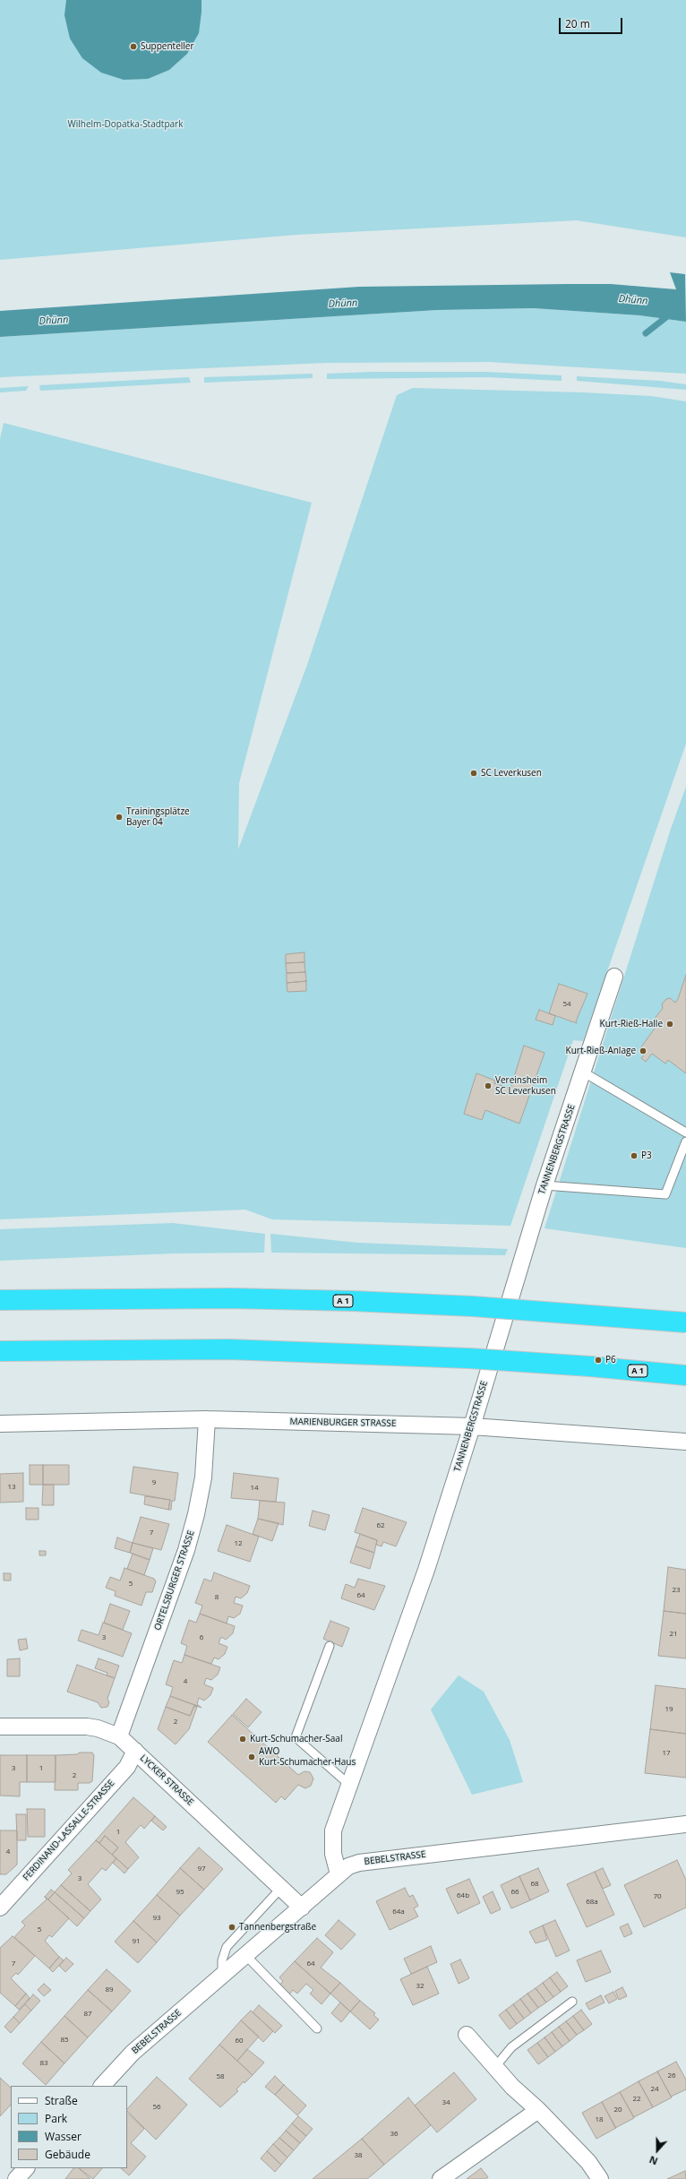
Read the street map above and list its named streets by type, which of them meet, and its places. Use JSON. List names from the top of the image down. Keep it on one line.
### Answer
{"streets":{"highway":["A 1"],"street":["TANNENBERGSTRASSE","MARIENBURGER STRASSE","ORTELSBURGER STRASSE","LYCKER STRASSE","FERDINAND-LASSALLE-STRASSE","BEBELSTRASSE"]},"crossings":[["TANNENBERGSTRASSE","MARIENBURGER STRASSE"],["TANNENBERGSTRASSE","BEBELSTRASSE"],["MARIENBURGER STRASSE","ORTELSBURGER STRASSE"],["ORTELSBURGER STRASSE","LYCKER STRASSE"],["LYCKER STRASSE","FERDINAND-LASSALLE-STRASSE"],["LYCKER STRASSE","BEBELSTRASSE"]],"water":["Dhünn"],"parks":["Wilhelm-Dopatka-Stadtpark"],"places":["Suppenteller","SC Leverkusen","Trainingsplätze Bayer 04","Kurt-Rieß-Halle","Kurt-Rieß-Anlage","Vereinsheim SC Leverkusen","P3","P6","Kurt-Schumacher-Saal","AWO Kurt-Schumacher-Haus","Tannenbergstraße"],"house_numbers":["54","9","13","14","62","7","12","5","23","64","8","21","3","6","4","19","2","17","3","1","2","1","4","97","3","68","95","66","64b","70","68a","64a","93","5","91","7","64","32","89","87","85","60","83","26","58","24","22","34","56","20","18","36","38"],"legend":["Straße","Park","Wasser","Gebäude"],"scale_bar":"20 m","north":"bottom"}
